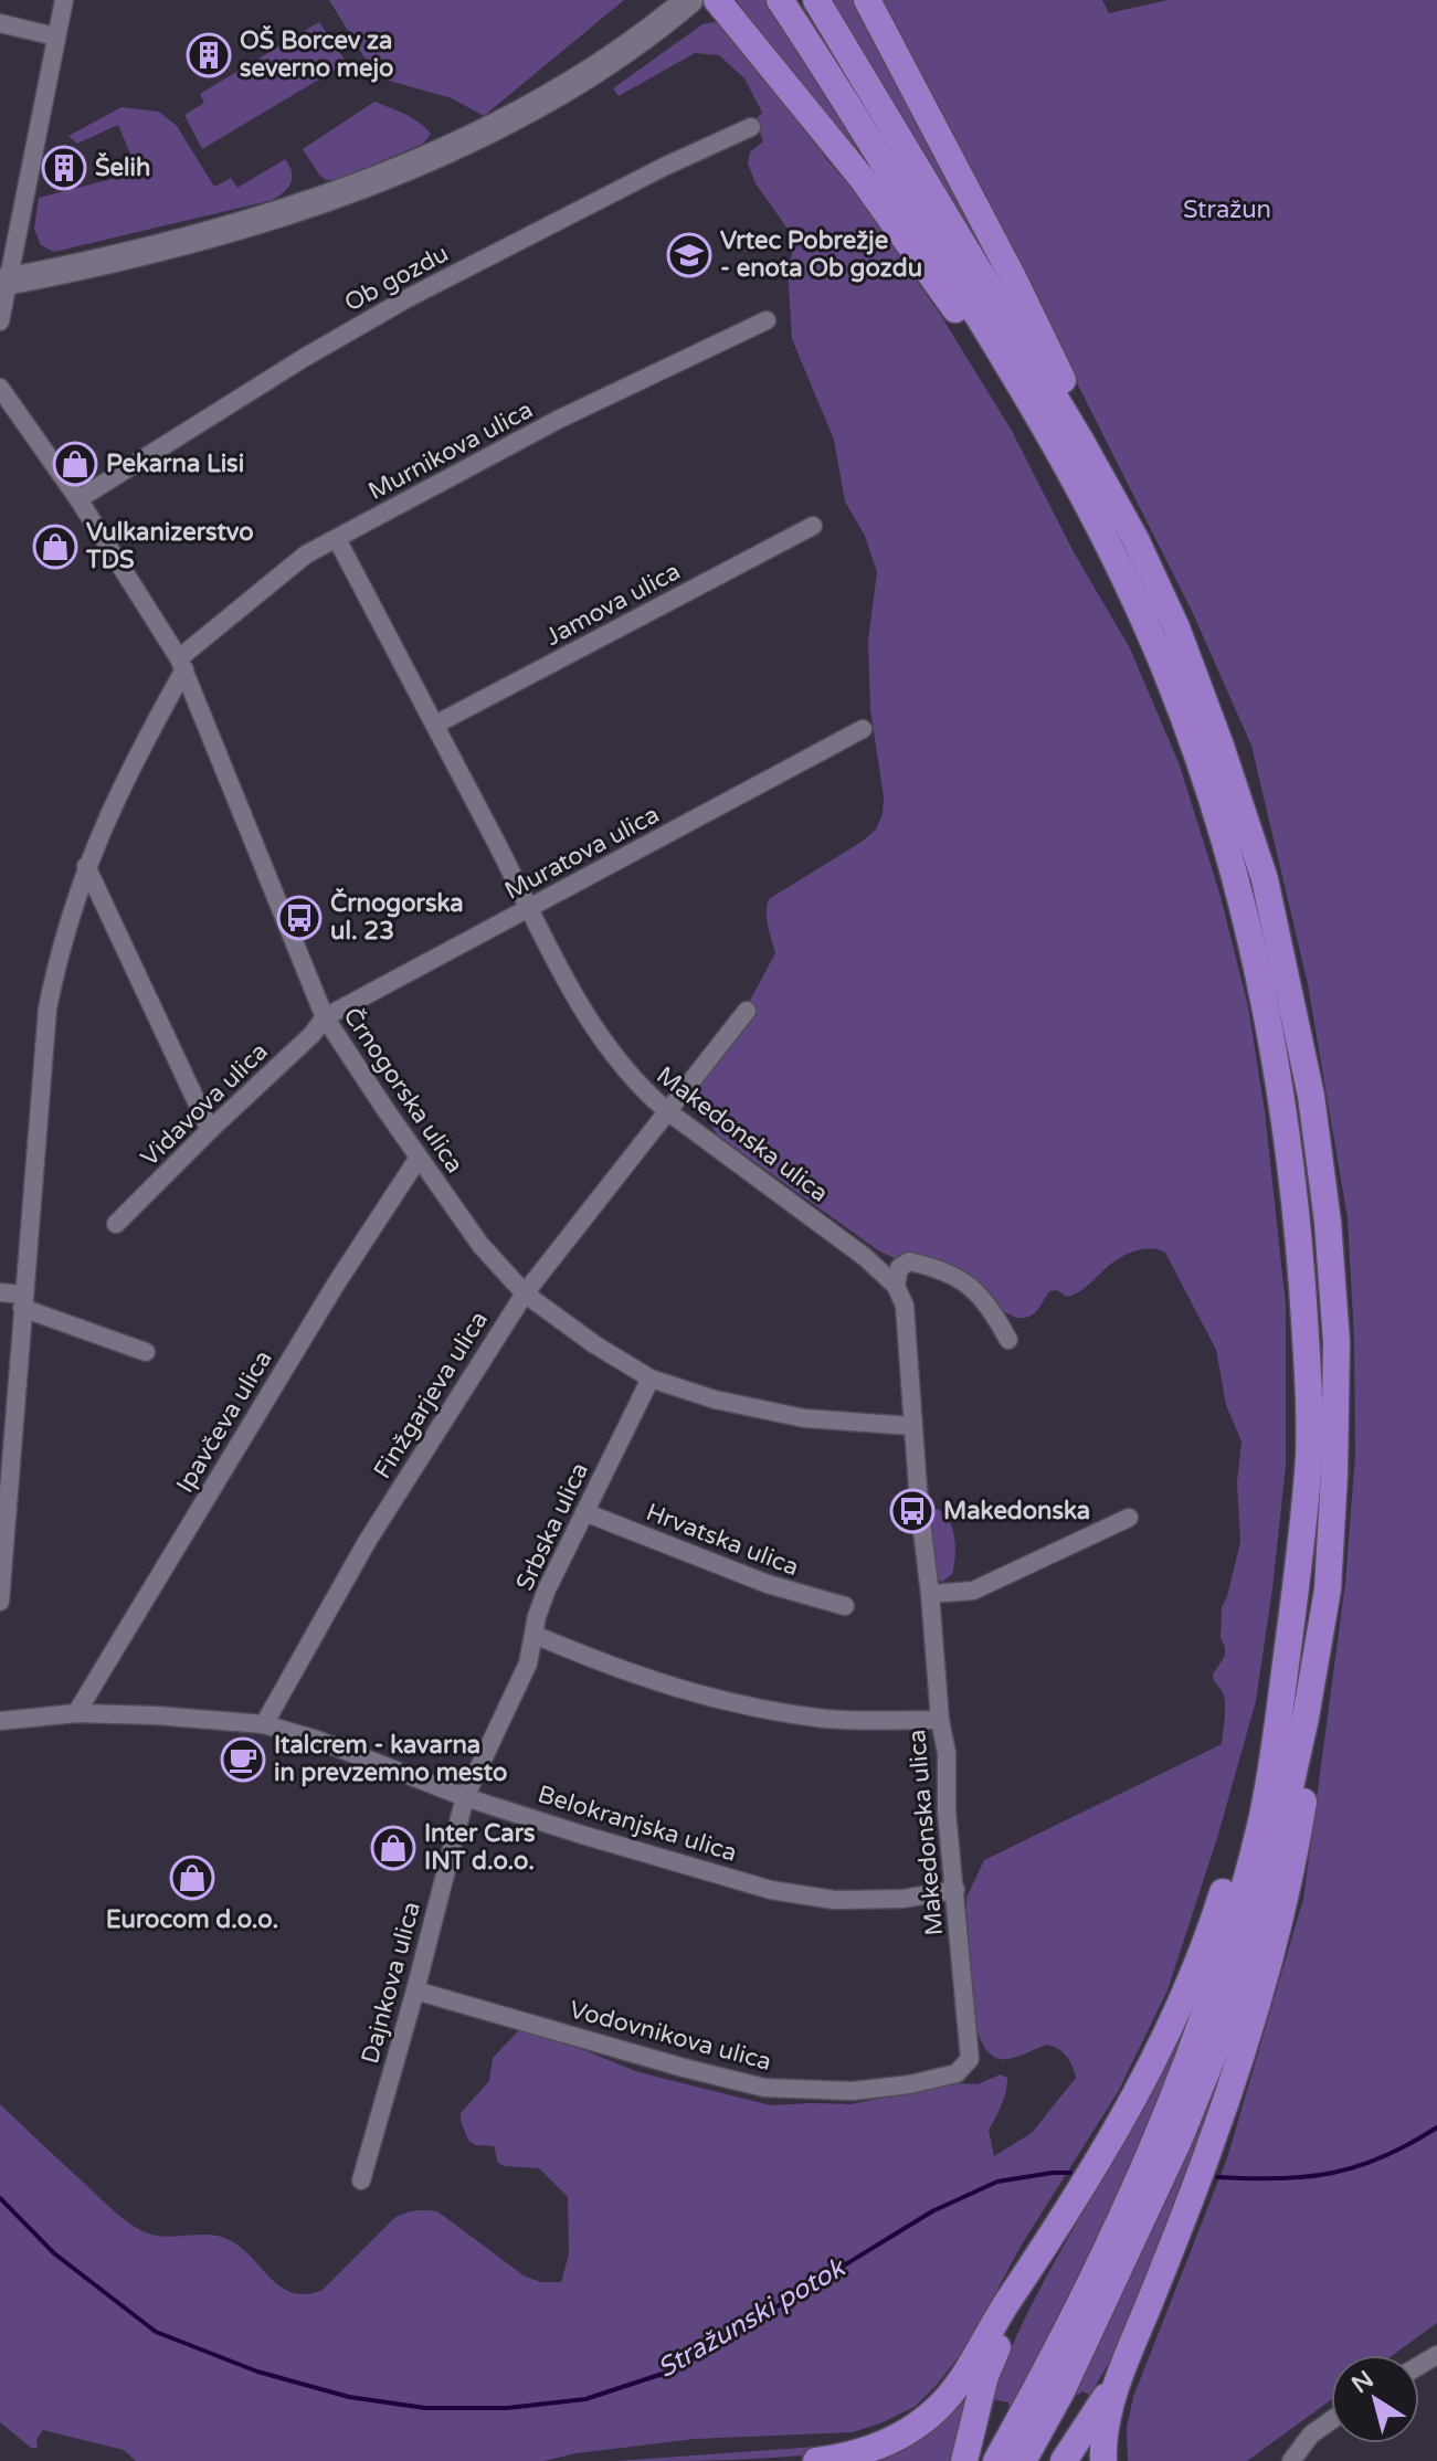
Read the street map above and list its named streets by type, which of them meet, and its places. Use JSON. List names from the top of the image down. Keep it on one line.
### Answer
{"streets":{"street":["Ob gozdu","Murnikova ulica","Jamova ulica","Muratova ulica","Črnogorska ulica","Vidavova ulica","Makedonska ulica","Finžgarjeva ulica","Ipavčeva ulica","Srbska ulica","Hrvatska ulica","Belokranjska ulica","Dajnkova ulica","Vodovnikova ulica"]},"crossings":[["Ob gozdu","Črnogorska ulica"],["Murnikova ulica","Črnogorska ulica"],["Murnikova ulica","Makedonska ulica"],["Jamova ulica","Makedonska ulica"],["Muratova ulica","Črnogorska ulica"],["Muratova ulica","Vidavova ulica"],["Muratova ulica","Makedonska ulica"],["Črnogorska ulica","Vidavova ulica"],["Črnogorska ulica","Makedonska ulica"],["Črnogorska ulica","Finžgarjeva ulica"],["Črnogorska ulica","Ipavčeva ulica"],["Črnogorska ulica","Srbska ulica"],["Makedonska ulica","Finžgarjeva ulica"],["Makedonska ulica","Belokranjska ulica"],["Makedonska ulica","Vodovnikova ulica"],["Finžgarjeva ulica","Belokranjska ulica"],["Ipavčeva ulica","Belokranjska ulica"],["Srbska ulica","Hrvatska ulica"],["Srbska ulica","Belokranjska ulica"],["Srbska ulica","Dajnkova ulica"],["Belokranjska ulica","Dajnkova ulica"],["Dajnkova ulica","Vodovnikova ulica"]],"water":["Stražunski potok"],"parks":["Stražun"],"places":{"building":["OŠ Borcev za severno mejo","Šelih"],"school or university":["Vrtec Pobrežje - enota Ob gozdu"],"shop":["Pekarna Lisi","Vulkanizerstvo TDS","Inter Cars INT d.o.o.","Eurocom d.o.o."],"bus stop":["Črnogorska ul. 23","Makedonska"],"cafe":["Italcrem - kavarna in prevzemno mesto"]},"north":"top left"}
